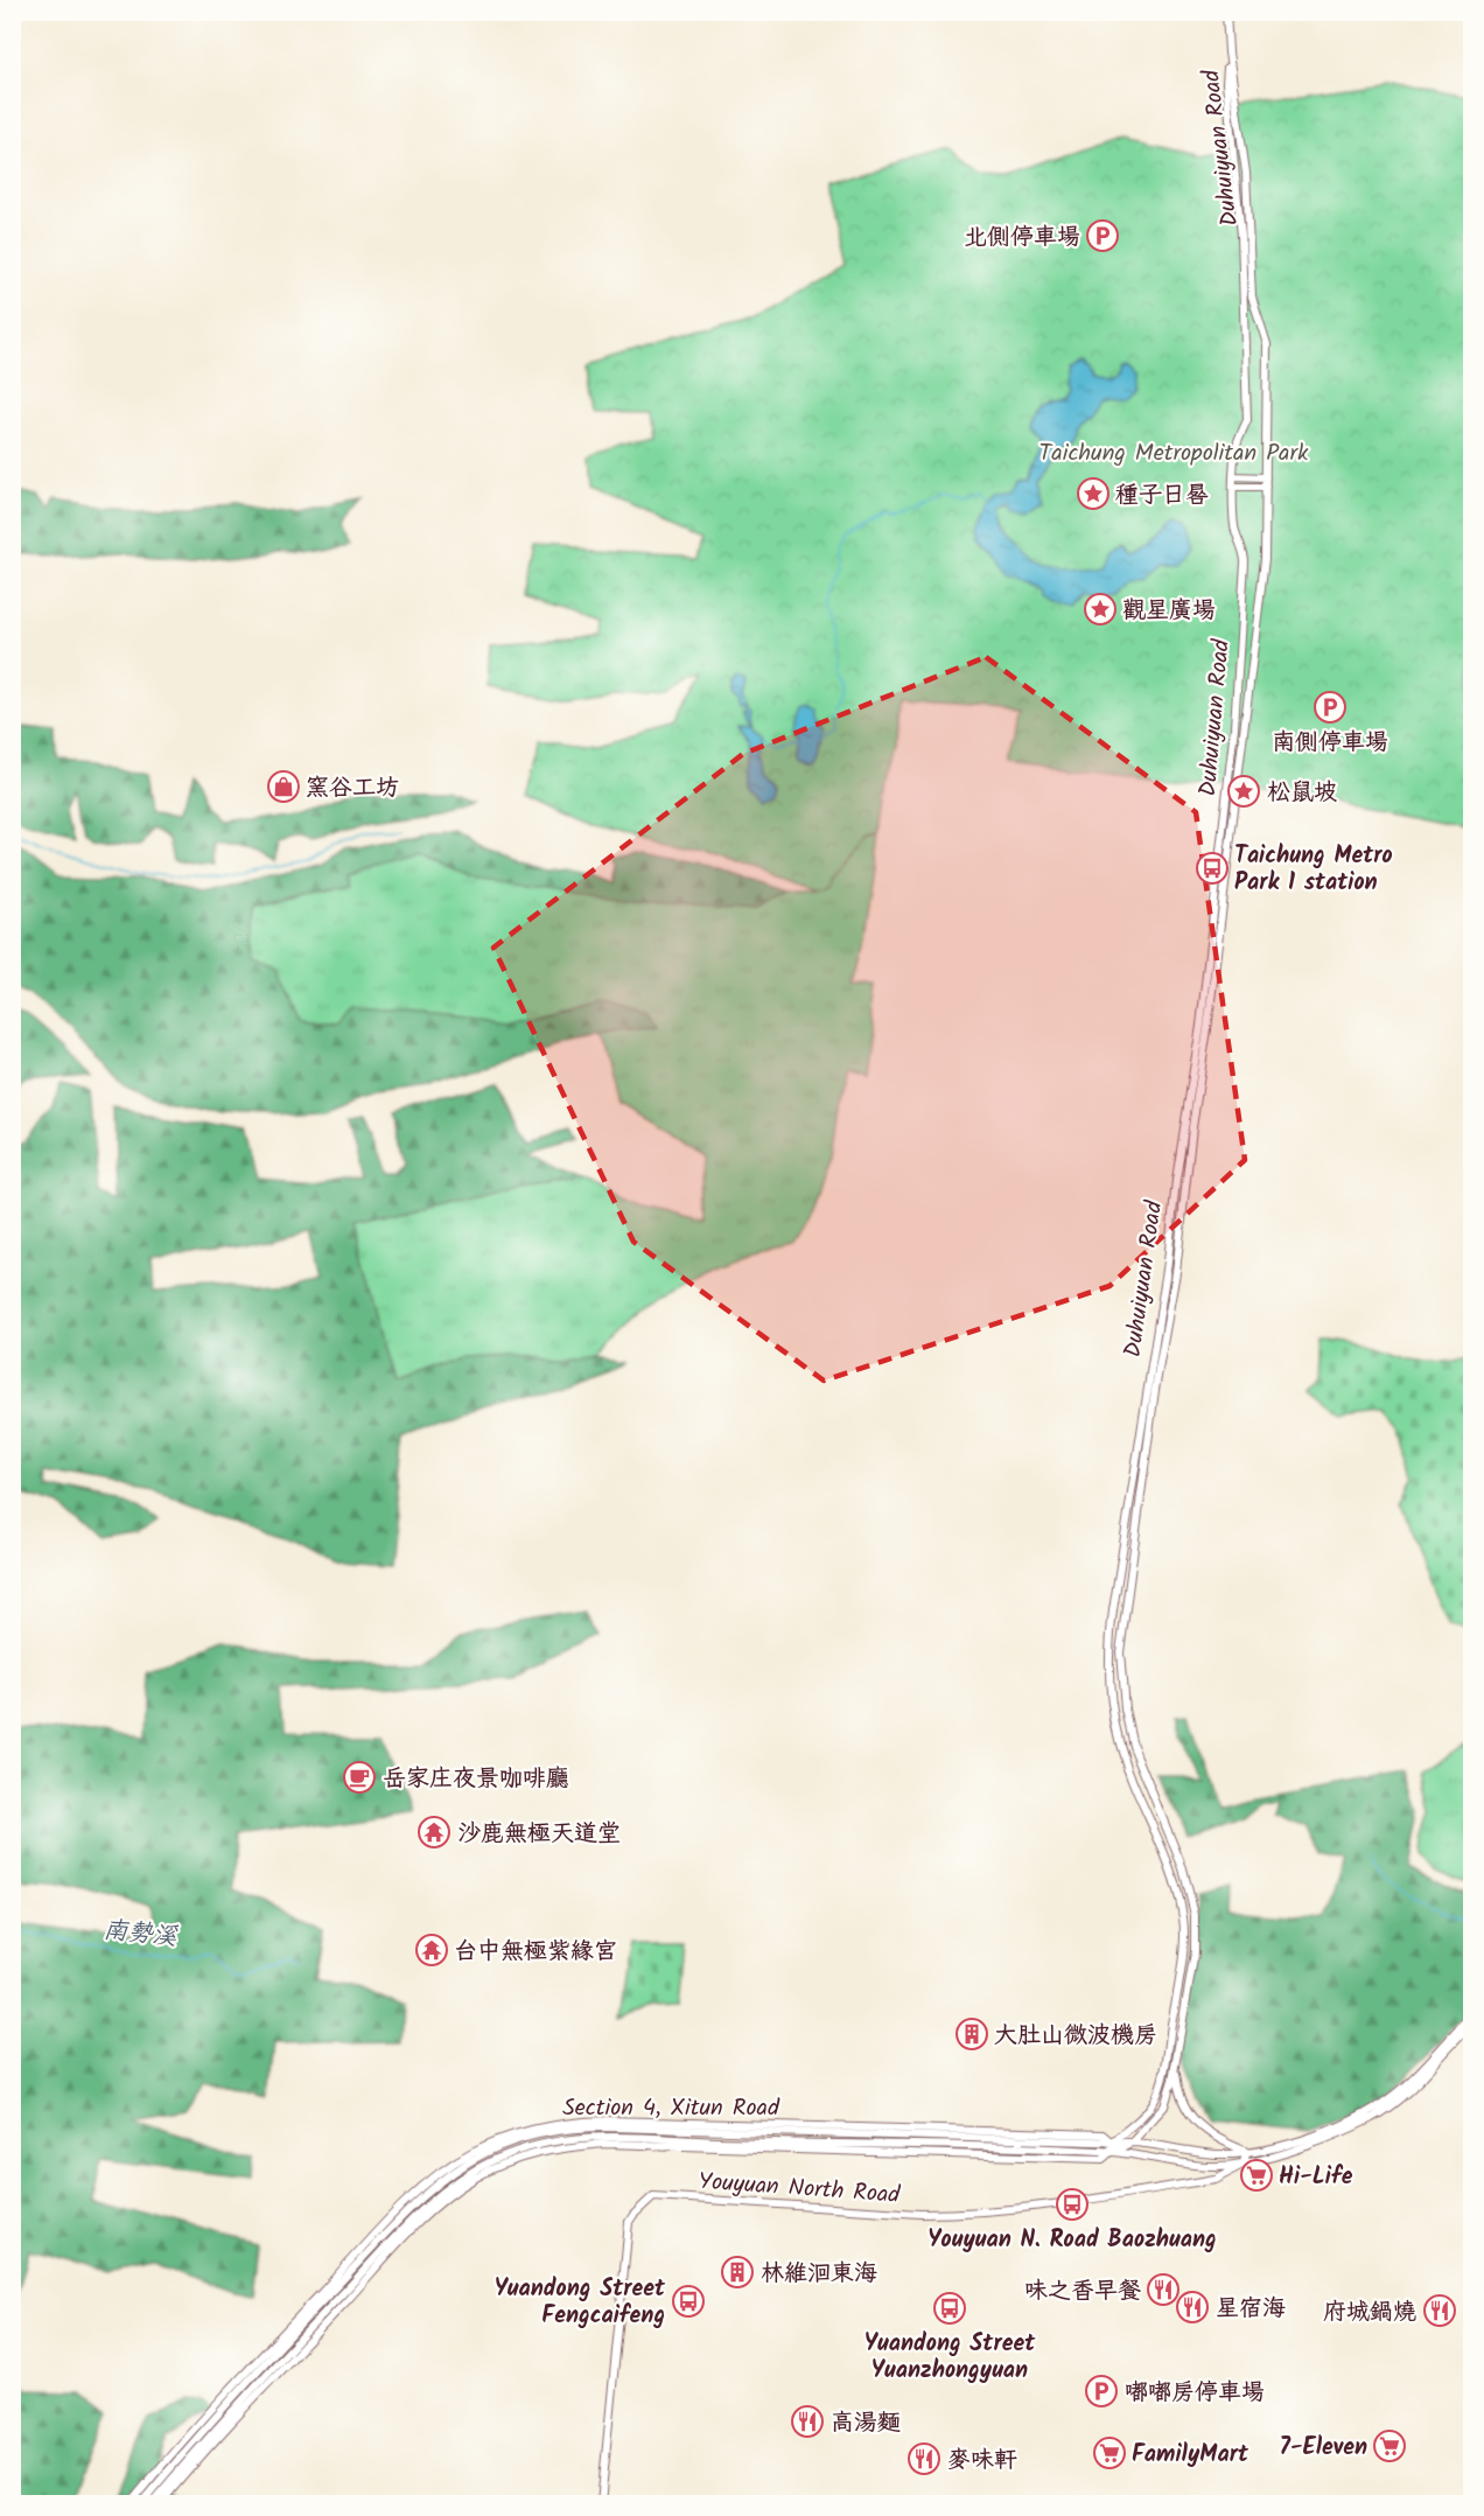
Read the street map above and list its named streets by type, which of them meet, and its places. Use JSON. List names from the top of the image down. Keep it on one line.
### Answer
{"streets":{"street":["Duhuiyuan Road","Section 4, Xitun Road","Youyuan North Road"]},"crossings":[["Duhuiyuan Road","Section 4, Xitun Road"],["Section 4, Xitun Road","Youyuan North Road"]],"water":["南勢溪"],"parks":["Taichung Metropolitan Park"],"places":{"parking":["北側停車場","南側停車場","嘟嘟房停車場"],"place":["種子日晷","觀星廣場","松鼠坡"],"shop":["窯谷工坊"],"bus stop":["Taichung Metro Park 1 station","Youyuan N. Road Baozhuang","Yuandong Street Fengcaifeng","Yuandong Street Yuanzhongyuan"],"cafe":["岳家庄夜景咖啡廳"],"temple":["沙鹿無極天道堂","台中無極紫緣宮"],"building":["大肚山微波機房","林維洄東海"],"supermarket":["Hi-Life","7-Eleven","FamilyMart"],"restaurant":["味之香早餐","星宿海","府城鍋燒","高湯麵","麥味軒"]}}
